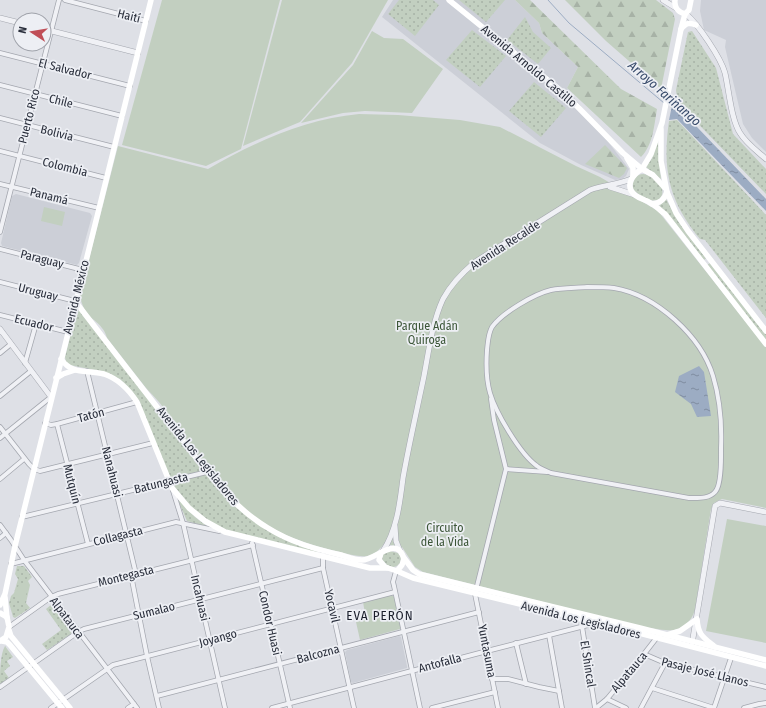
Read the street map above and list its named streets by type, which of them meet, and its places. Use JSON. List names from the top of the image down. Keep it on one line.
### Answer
{"streets":{"main road":["Avenida Arnoldo Castillo","Avenida México","Avenida Los Legisladores"],"street":["Haití","El Salvador","Chile","Puerto Rico","Bolivia","Colombia","Panamá","Avenida Recalde","Paraguay","Uruguay","Ecuador","Tatón","Nanahuasi","Batungasta","Mutquín","Collagasta","Montegasta","Incahuasi","Yocavil","Sumalao","Alpatauca","Condor Huasi","Joyango","Yuntasuma","Balcozna","Antofalla","El Shincal","Pasaje José Llanos"]},"crossings":[["Haití","Avenida México"],["Avenida Arnoldo Castillo","Avenida Recalde"],["El Salvador","Puerto Rico"],["El Salvador","Avenida México"],["Chile","Puerto Rico"],["Chile","Avenida México"],["Puerto Rico","Bolivia"],["Puerto Rico","Colombia"],["Puerto Rico","Panamá"],["Bolivia","Avenida México"],["Colombia","Avenida México"],["Panamá","Avenida México"],["Avenida Recalde","Avenida Los Legisladores"],["Paraguay","Avenida México"],["Uruguay","Avenida México"],["Uruguay","Avenida Los Legisladores"],["Avenida México","Ecuador"],["Avenida México","Tatón"],["Avenida México","Avenida Los Legisladores"],["Avenida México","Batungasta"],["Avenida México","Collagasta"],["Avenida México","Montegasta"],["Avenida México","Sumalao"],["Avenida México","Alpatauca"],["Tatón","Avenida Los Legisladores"],["Tatón","Nanahuasi"],["Tatón","Mutquín"],["Avenida Los Legisladores","Nanahuasi"],["Avenida Los Legisladores","Batungasta"],["Avenida Los Legisladores","Collagasta"],["Avenida Los Legisladores","Montegasta"],["Avenida Los Legisladores","Incahuasi"],["Avenida Los Legisladores","Yocavil"],["Avenida Los Legisladores","Alpatauca"],["Avenida Los Legisladores","Condor Huasi"],["Avenida Los Legisladores","Yuntasuma"],["Avenida Los Legisladores","Antofalla"],["Avenida Los Legisladores","El Shincal"],["Nanahuasi","Batungasta"],["Nanahuasi","Collagasta"],["Nanahuasi","Montegasta"],["Batungasta","Mutquín"],["Mutquín","Collagasta"],["Collagasta","Incahuasi"],["Collagasta","Alpatauca"],["Montegasta","Incahuasi"],["Montegasta","Alpatauca"],["Montegasta","Condor Huasi"],["Incahuasi","Sumalao"],["Incahuasi","Joyango"],["Incahuasi","Balcozna"],["Yocavil","Sumalao"],["Yocavil","Joyango"],["Yocavil","Balcozna"],["Yocavil","Antofalla"],["Sumalao","Alpatauca"],["Sumalao","Condor Huasi"],["Alpatauca","Joyango"],["Alpatauca","El Shincal"],["Alpatauca","Pasaje José Llanos"],["Condor Huasi","Joyango"],["Condor Huasi","Balcozna"],["Condor Huasi","Antofalla"],["Yuntasuma","Balcozna"],["Yuntasuma","Antofalla"],["Antofalla","El Shincal"]],"districts":["EVA PERÓN"],"water":["Arroyo Fariñango"],"parks":["Parque Adán Quiroga","Circuito de la Vida"],"north":"left"}
